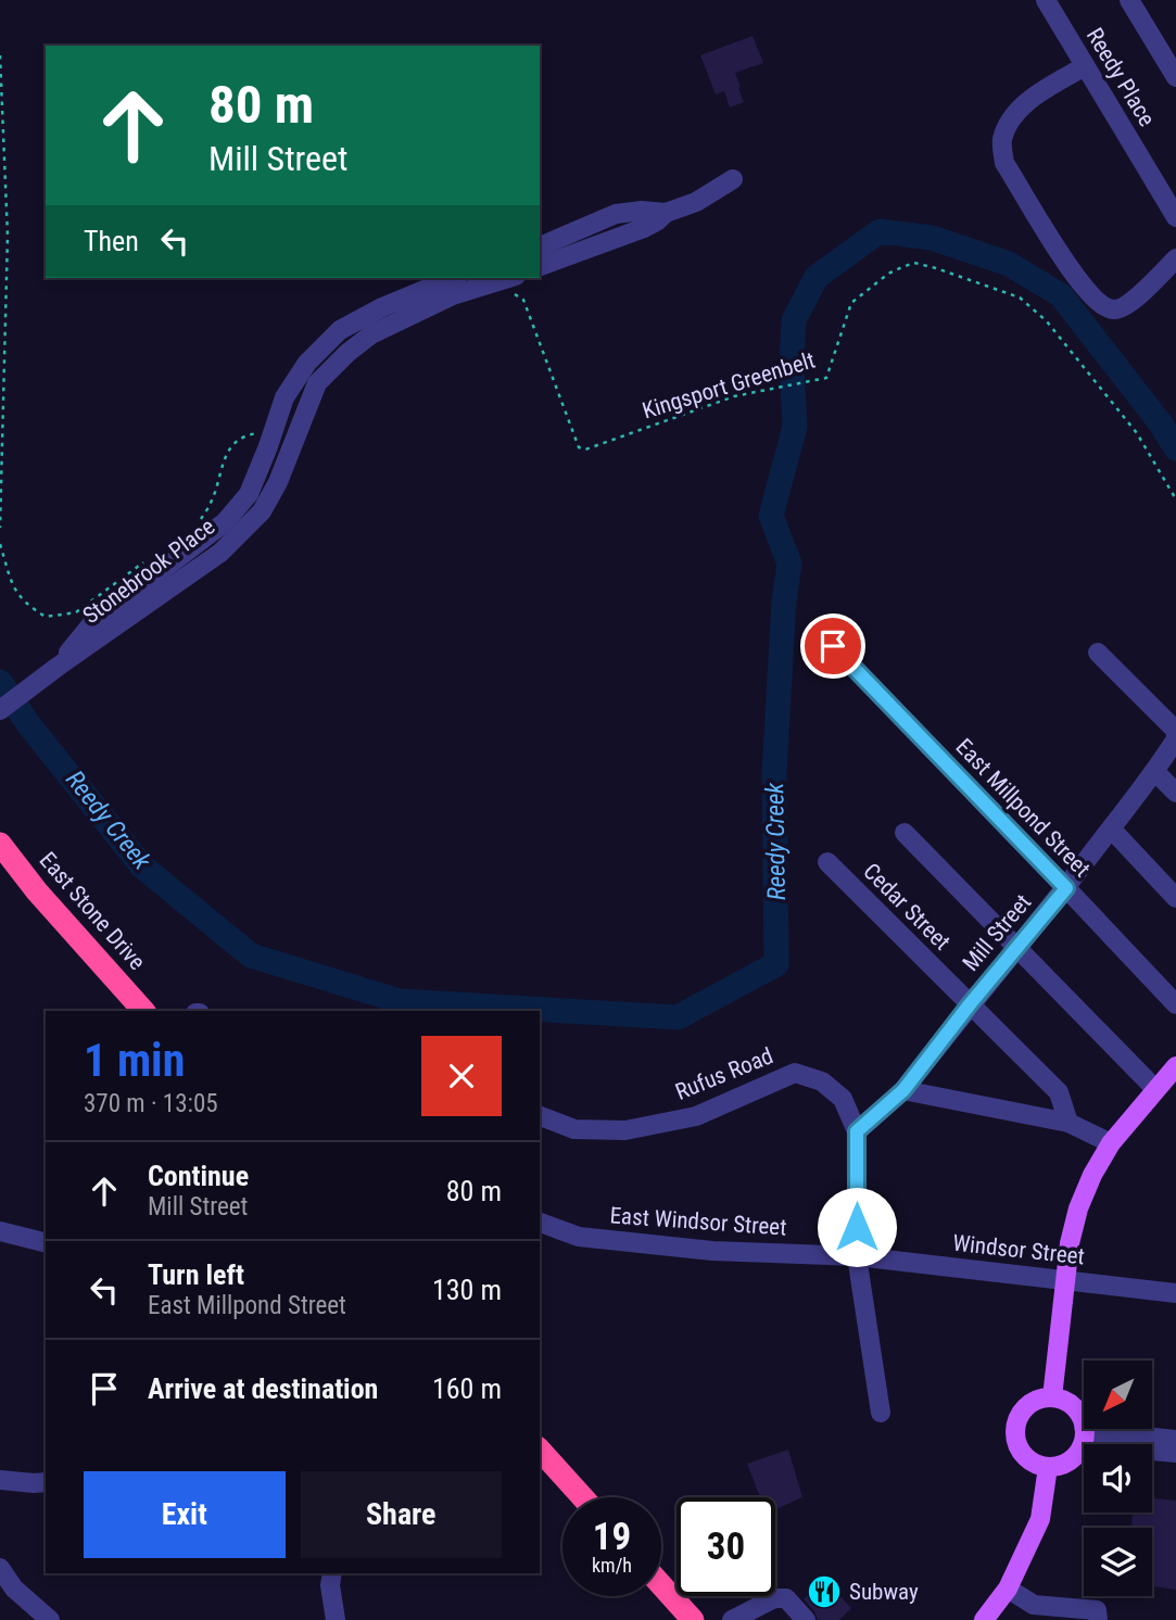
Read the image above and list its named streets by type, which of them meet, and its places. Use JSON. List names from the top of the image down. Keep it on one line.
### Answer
{"streets":{"highway":["East Stone Drive"],"street":["Reedy Place","Stonebrook Place","East Millpond Street","Cedar Street","Mill Street","Rufus Road","East Windsor Street","Windsor Street"],"path":["Kingsport Greenbelt"]},"crossings":[["Kingsport Greenbelt","Stonebrook Place"],["East Millpond Street","Mill Street"],["Cedar Street","Mill Street"],["Mill Street","Rufus Road"],["East Windsor Street","Windsor Street"]],"water":["Reedy Creek"],"places":{"restaurant":["Subway"]},"north":"bottom left","page":{"turn":["80 m","Mill Street"],"then":"Then","heading":["1 min","370 m · 13:05"],"list":[{"name":"Continue","note":"Mill Street","value":"80 m"},{"name":"Turn left","note":"East Millpond Street","value":"130 m"},{"name":"Arrive at destination","value":"160 m"}],"buttons":["Exit","Share"],"speed":"19 km/h","limit":"30"}}
